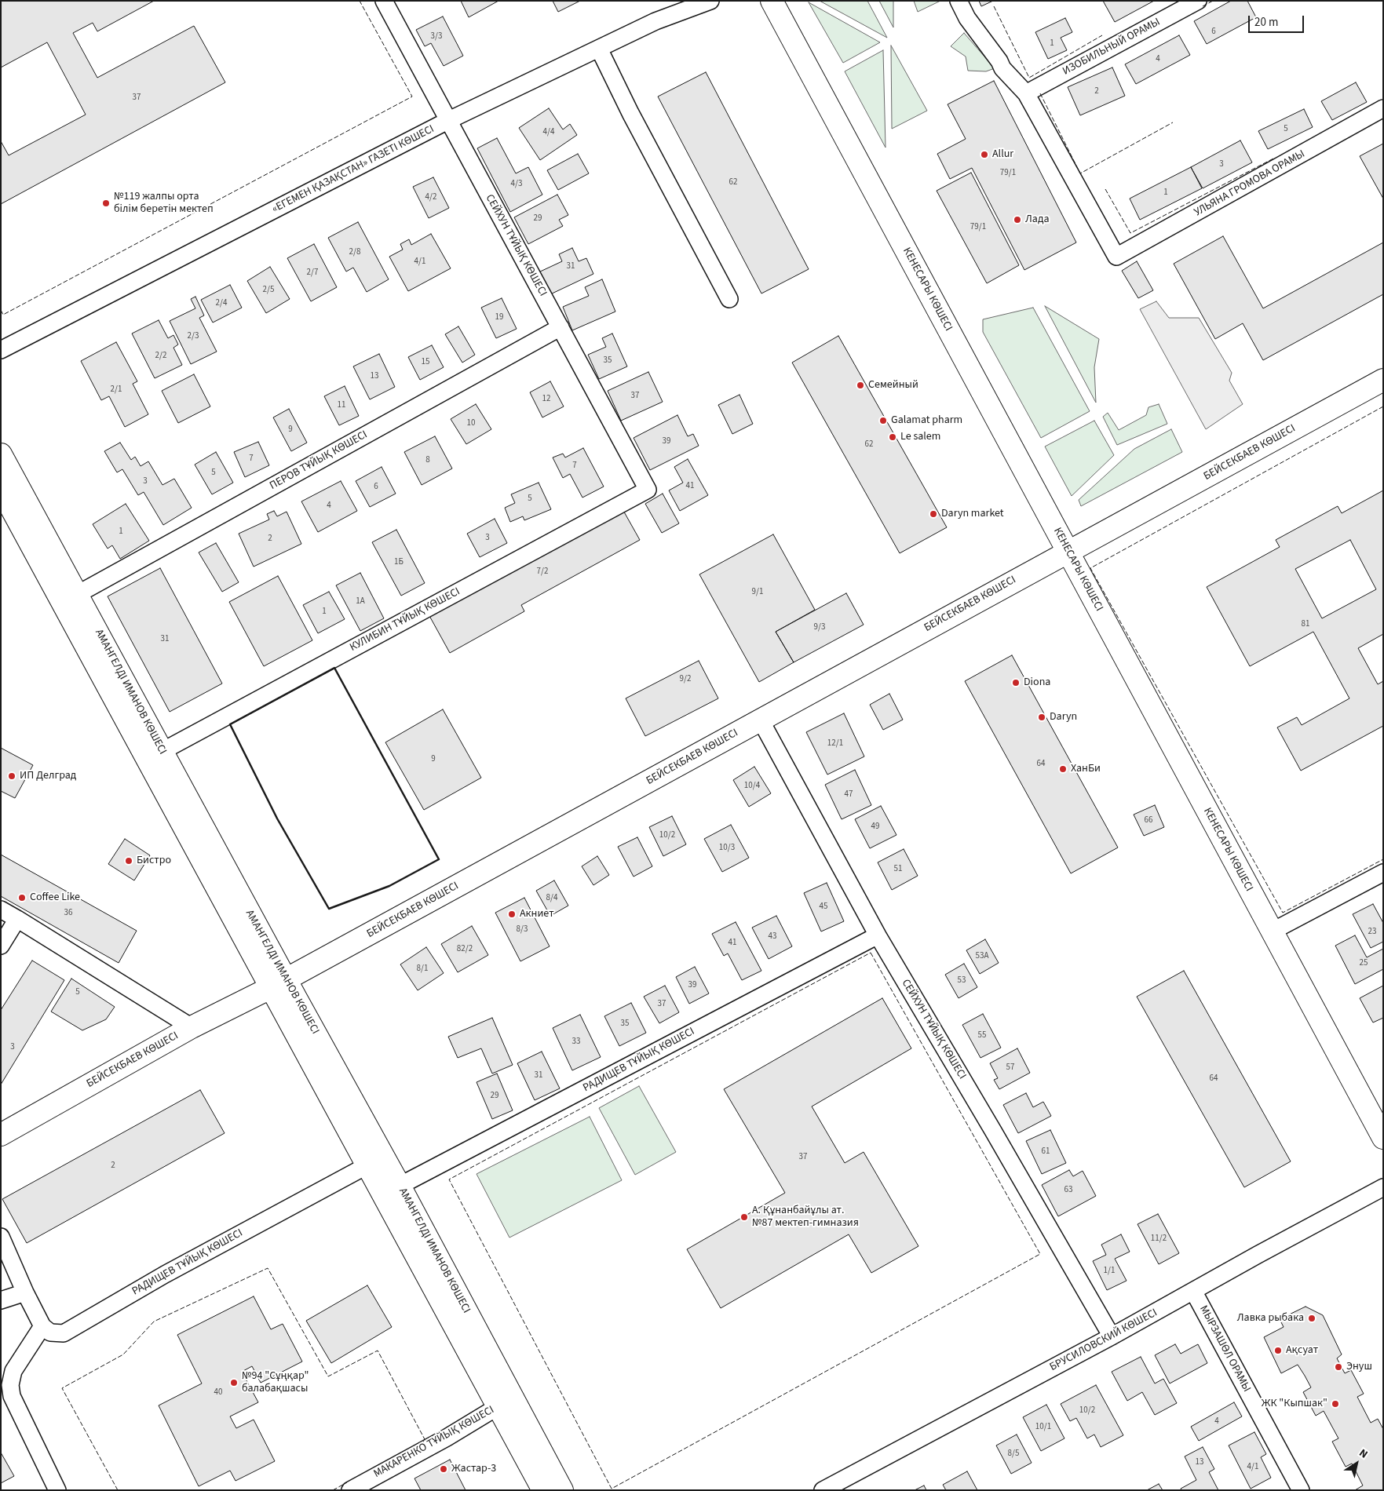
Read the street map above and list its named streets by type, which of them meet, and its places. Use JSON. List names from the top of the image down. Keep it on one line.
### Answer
{"streets":{"main road":["КЕНЕСАРЫ КӨШЕСІ","БЕЙСЕКБАЕВ КӨШЕСІ","АМАНГЕЛДІ ИМАНОВ КӨШЕСІ"],"street":["ИЗОБИЛЬНЫЙ ОРАМЫ","«ЕГЕМЕН ҚАЗАҚСТАН» ГАЗЕТІ КӨШЕСІ","УЛЬЯНА ГРОМОВА ОРАМЫ","СЕЙХУН ТҰЙЫҚ КӨШЕСІ","ПЕРОВ ТҰЙЫҚ КӨШЕСІ","КУЛИБИН ТҰЙЫҚ КӨШЕСІ","РАДИЩЕВ ТҰЙЫҚ КӨШЕСІ","БРУСИЛОВСКИЙ КӨШЕСІ","МЫРЗАШӨЛ ОРАМЫ","МАКАРЕНКО ТҰЙЫҚ КӨШЕСІ"]},"crossings":[["ИЗОБИЛЬНЫЙ ОРАМЫ","УЛЬЯНА ГРОМОВА ОРАМЫ"],["«ЕГЕМЕН ҚАЗАҚСТАН» ГАЗЕТІ КӨШЕСІ","СЕЙХУН ТҰЙЫҚ КӨШЕСІ"],["СЕЙХУН ТҰЙЫҚ КӨШЕСІ","БЕЙСЕКБАЕВ КӨШЕСІ"],["СЕЙХУН ТҰЙЫҚ КӨШЕСІ","ПЕРОВ ТҰЙЫҚ КӨШЕСІ"],["СЕЙХУН ТҰЙЫҚ КӨШЕСІ","КУЛИБИН ТҰЙЫҚ КӨШЕСІ"],["СЕЙХУН ТҰЙЫҚ КӨШЕСІ","РАДИЩЕВ ТҰЙЫҚ КӨШЕСІ"],["СЕЙХУН ТҰЙЫҚ КӨШЕСІ","БРУСИЛОВСКИЙ КӨШЕСІ"],["КЕНЕСАРЫ КӨШЕСІ","БЕЙСЕКБАЕВ КӨШЕСІ"],["БЕЙСЕКБАЕВ КӨШЕСІ","АМАНГЕЛДІ ИМАНОВ КӨШЕСІ"],["ПЕРОВ ТҰЙЫҚ КӨШЕСІ","АМАНГЕЛДІ ИМАНОВ КӨШЕСІ"],["КУЛИБИН ТҰЙЫҚ КӨШЕСІ","АМАНГЕЛДІ ИМАНОВ КӨШЕСІ"],["АМАНГЕЛДІ ИМАНОВ КӨШЕСІ","РАДИЩЕВ ТҰЙЫҚ КӨШЕСІ"],["АМАНГЕЛДІ ИМАНОВ КӨШЕСІ","МАКАРЕНКО ТҰЙЫҚ КӨШЕСІ"],["БРУСИЛОВСКИЙ КӨШЕСІ","МЫРЗАШӨЛ ОРАМЫ"]],"places":["Allur","№119 жалпы орта білім беретін мектеп","Лада","Семейный","Galamat pharm","Le salem","Daryn market","Diona","Daryn","ХанБи","ИП Делград","Бистро","Coffee Like","Акниет","А. Құнанбайұлы ат. №87 мектеп-гимназия","Лавка рыбака","Ақсуат","Энуш","№94 \"Сұңқар\" балабақшасы","ЖК \"Кыпшак\"","Жастар-3"],"house_numbers":["6","3/3","1","4","2","37","5","4/4","3","79/1","62","4/3","1","4/2","29","79/1","2/8","4/1","31","2/7","2/5","2/4","19","2/3","2/2","35","15","13","2/1","37","12","11","10","9","39","62","7","8","7","5","3","41","6","5","4","1","3","2","1Б","7/2","9/1","1А","1","81","9/3","31","9/2","12/1","9","64","10/4","47","66","49","10/2","10/3","51","8/4","45","36","8/3","23","43","41","82/2","53А","25","8/1","53","39","5","37","35","55","33","3","57","31","64","29","61","37","2","63","11/2","1/1","40","10/2","4","10/1","8/5","13","4/1"],"scale_bar":"20 m","north":"top right"}
